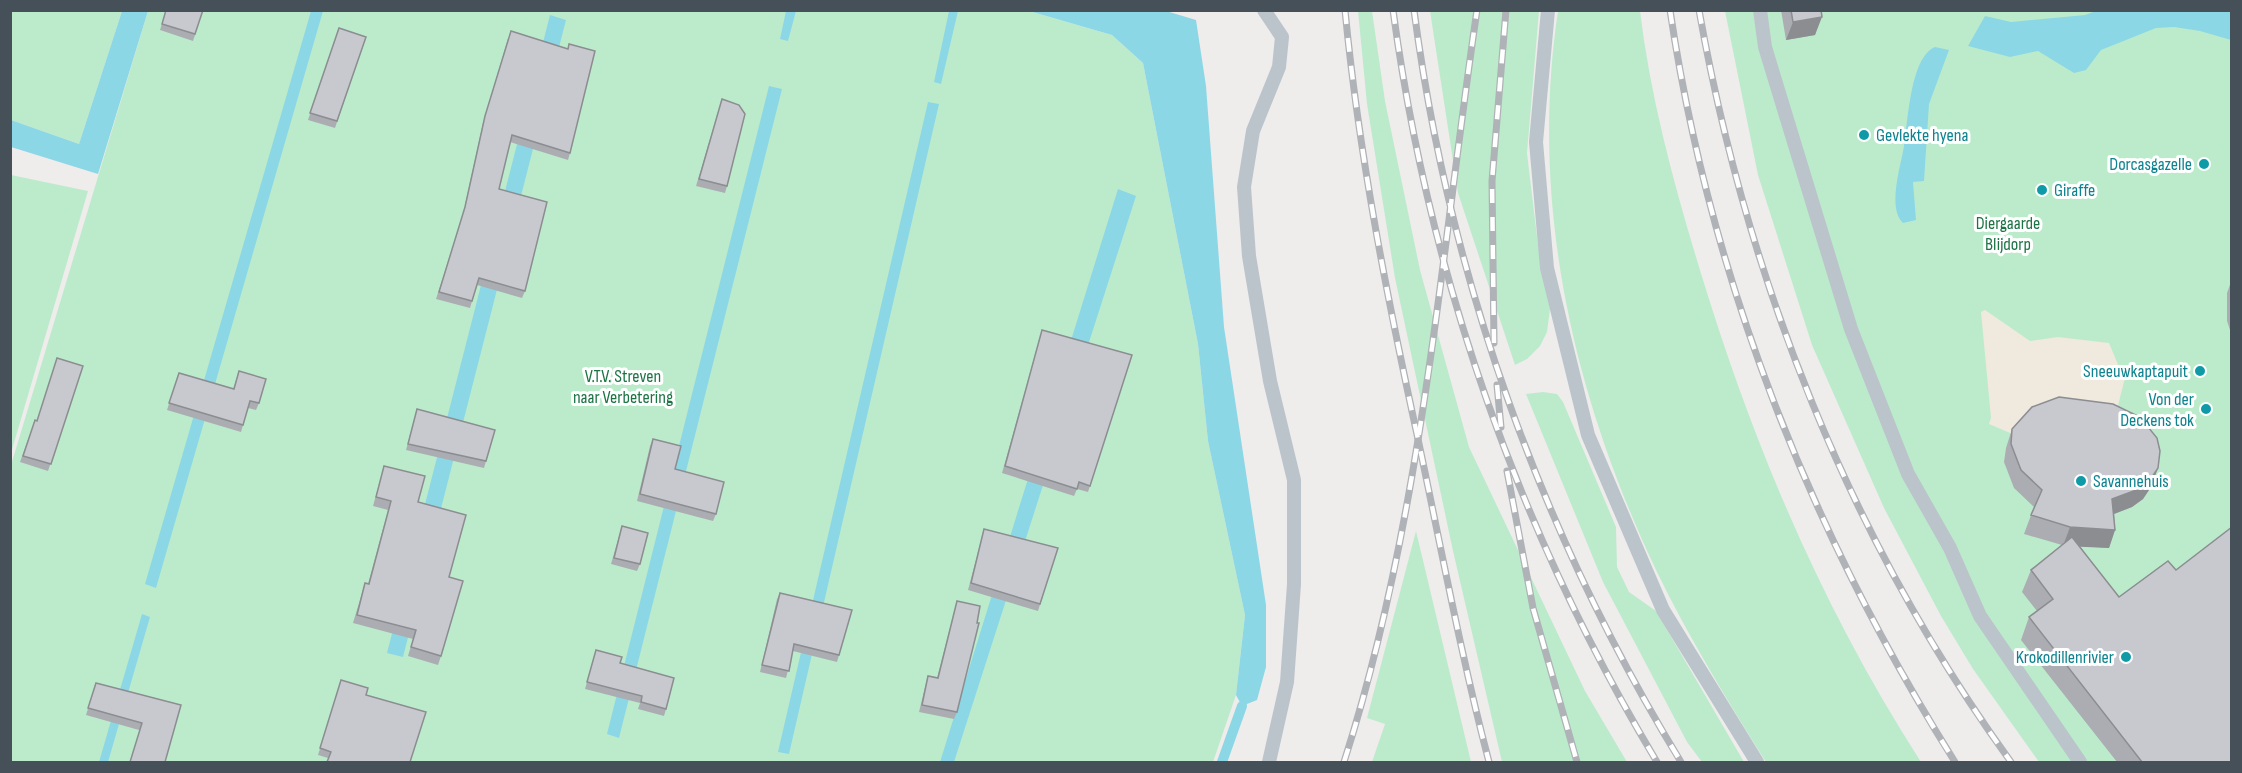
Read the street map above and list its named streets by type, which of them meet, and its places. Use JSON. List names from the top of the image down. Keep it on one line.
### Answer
{"parks":["Diergaarde Blijdorp","V.T.V. Streven naar Verbetering"],"places":["Gevlekte hyena","Dorcasgazelle","Giraffe","Sneeuwkaptapuit","Von der Deckens tok","Savannehuis","Krokodillenrivier"]}
